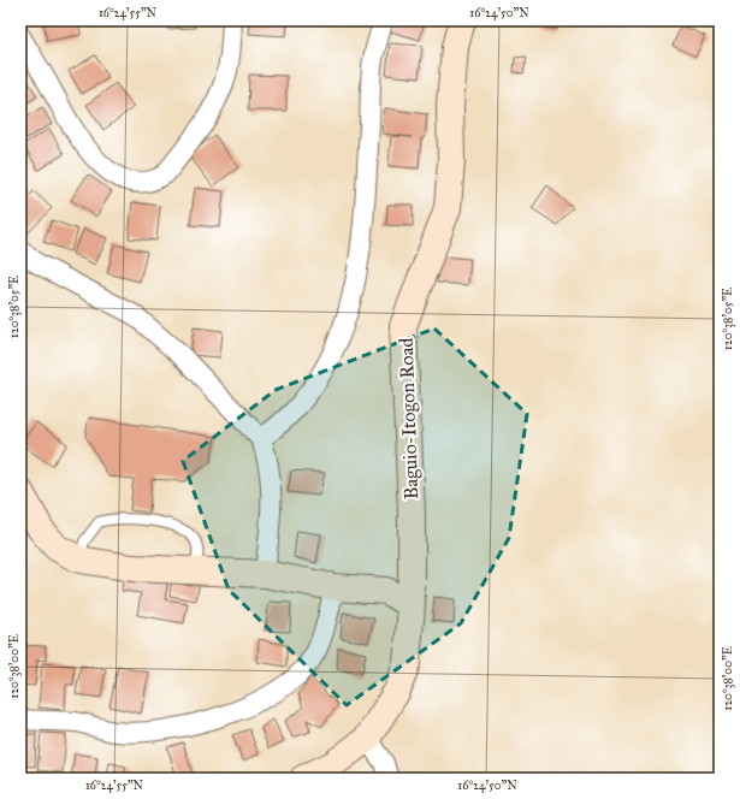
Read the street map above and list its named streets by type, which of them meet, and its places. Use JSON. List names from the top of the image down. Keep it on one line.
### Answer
{"streets":{"main road":["Baguio-Itogon Road"]},"coordinates":["16°24'55\"N","16°24'50\"N","120°38'05\"E","120°38'00\"E"]}
